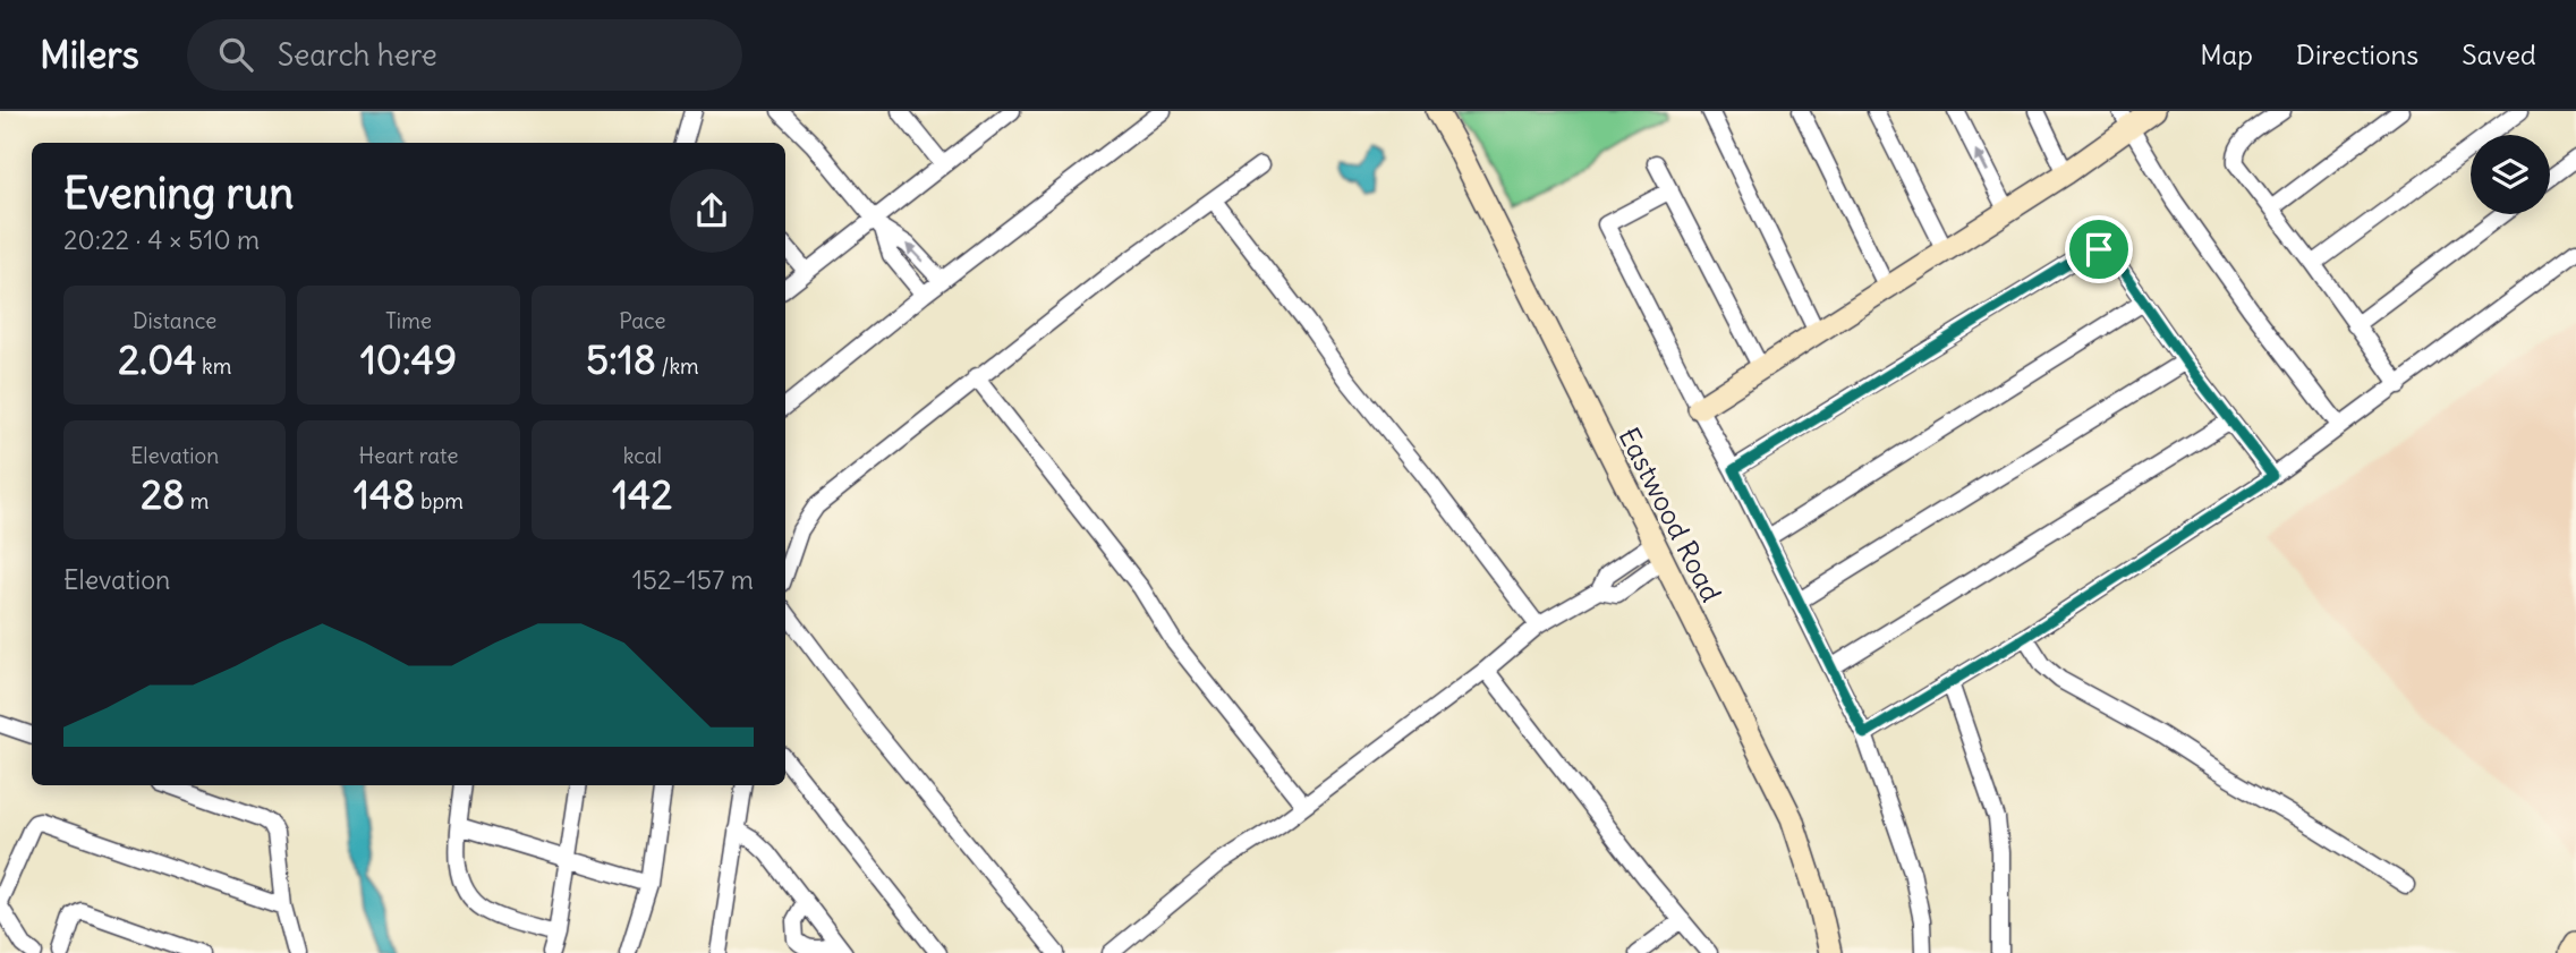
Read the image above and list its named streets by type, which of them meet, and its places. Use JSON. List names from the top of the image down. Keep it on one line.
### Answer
{"streets":{"main road":["Eastwood Road"]},"page":{"header":"Milers","search":"Search here","nav":["Map","Directions","Saved"],"heading":["Evening run","20:22 · 4 × 510 m"],"stats":[["Distance","2.04 km"],["Time","10:49"],["Pace","5:18 /km"],["Elevation","28 m"],["Heart rate","148 bpm"],["kcal","142"]],"chart":["Elevation","152–157 m"]}}
